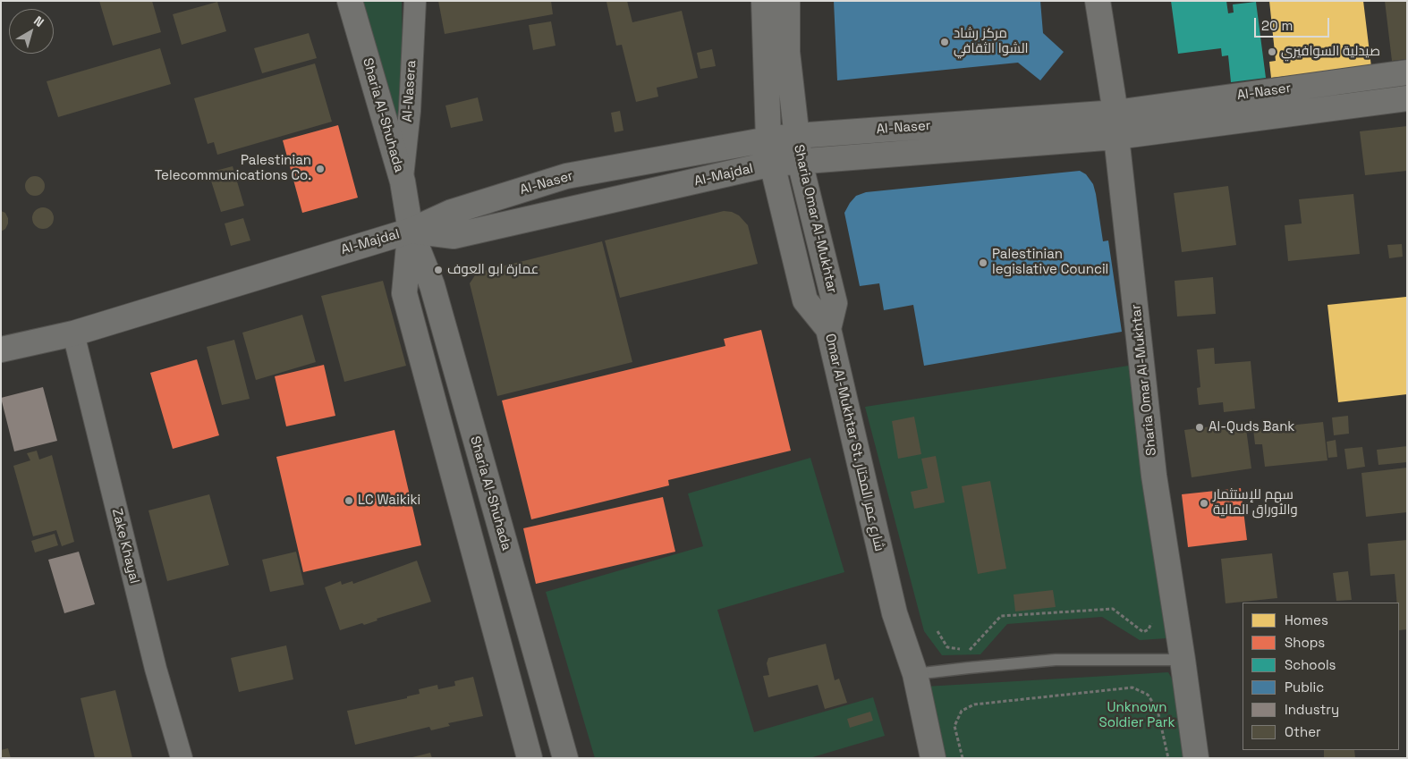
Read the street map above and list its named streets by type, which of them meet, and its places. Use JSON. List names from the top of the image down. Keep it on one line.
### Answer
{"streets":{"main road":["Al-Naser","Sharia Al-Shuhada","Al-Majdal","Sharia Omar Al-Mukhtar","Omar Al-Mukhtar St. شارع عمر المختار"],"street":["Al-Nasera","Zake Khayal"]},"crossings":[["Al-Nasera","Sharia Al-Shuhada"],["Al-Naser","Sharia Al-Shuhada"],["Al-Naser","Al-Majdal"],["Al-Naser","Sharia Omar Al-Mukhtar"],["Al-Naser","Omar Al-Mukhtar St. شارع عمر المختار"],["Sharia Al-Shuhada","Al-Majdal"],["Al-Majdal","Omar Al-Mukhtar St. شارع عمر المختار"],["Al-Majdal","Zake Khayal"],["Sharia Omar Al-Mukhtar","Omar Al-Mukhtar St. شارع عمر المختار"]],"parks":["Unknown Soldier Park"],"places":["مركز رشاد الشوا الثقافي","صيدلية السوافيري","Palestinian Telecommunications Co.","Palestinian legislative Council","عمارة ابو العوف","Al-Quds Bank","LC Waikiki","سهم للإستثمار والأوراق المالية"],"legend":["Homes","Shops","Schools","Public","Industry","Other"],"scale_bar":"20 m","north":"top right"}
